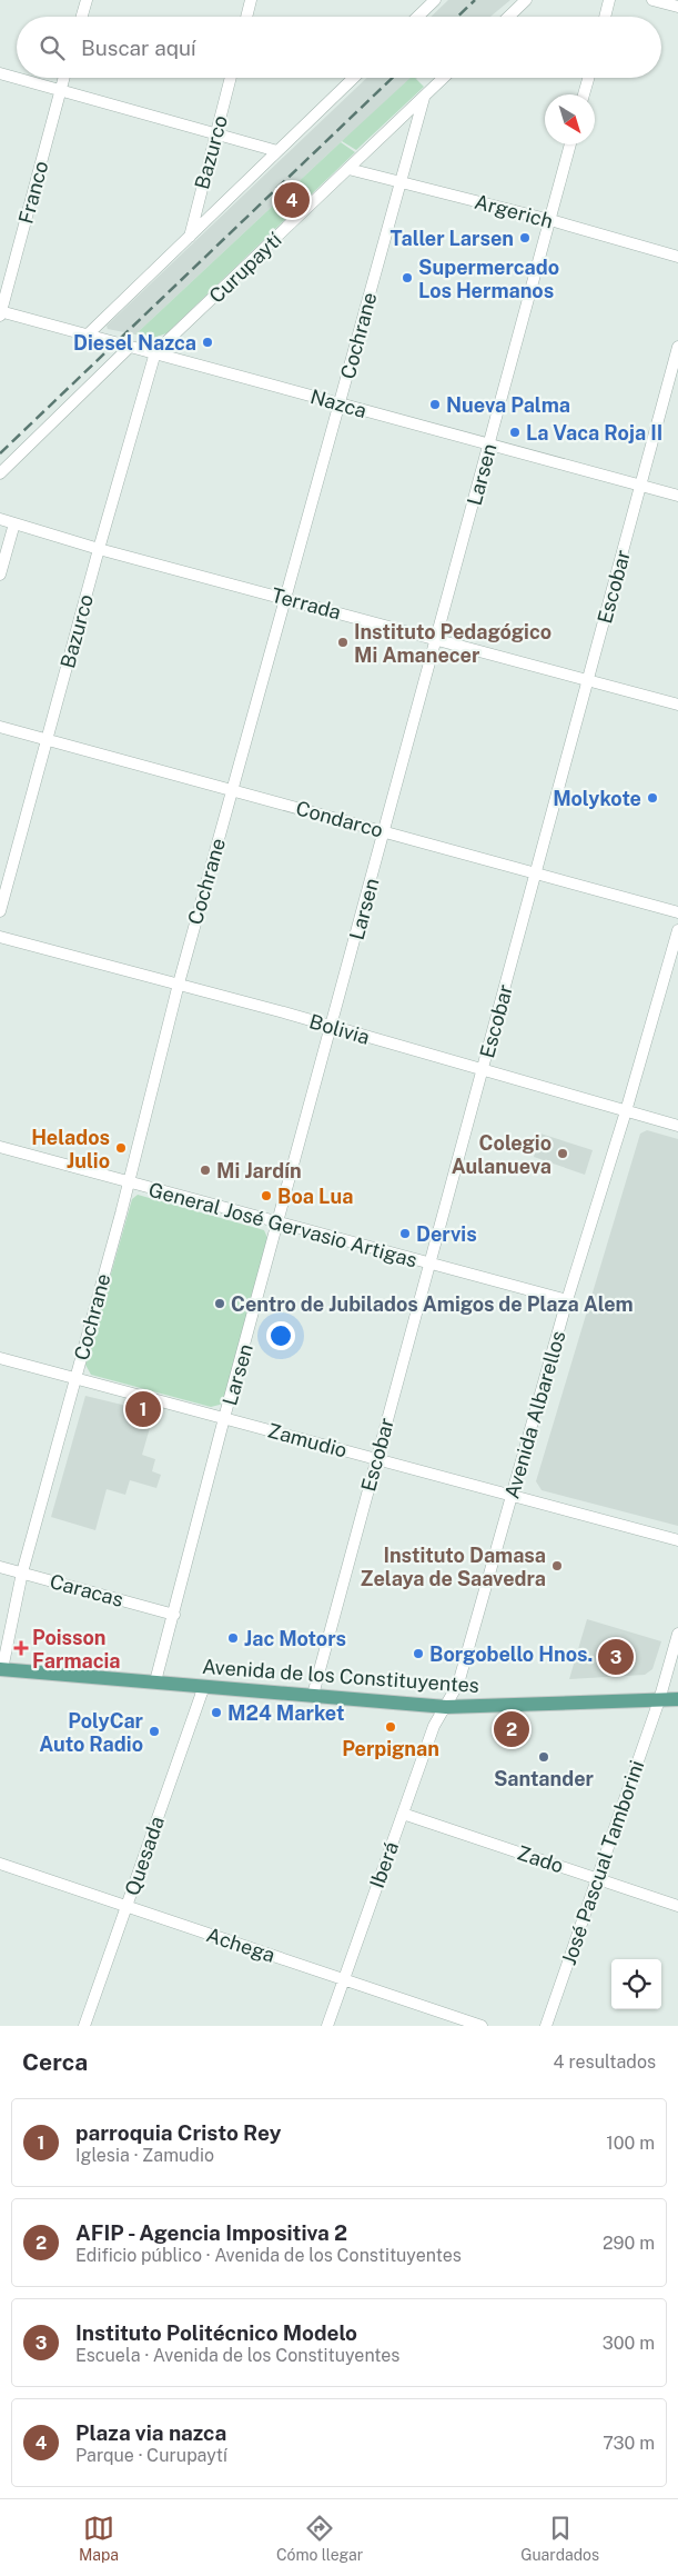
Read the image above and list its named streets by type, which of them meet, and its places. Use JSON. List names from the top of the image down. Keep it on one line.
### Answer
{"streets":{"main road":["Avenida de los Constituyentes"],"street":["Bazurco","Franco","Argerich","Curupaytí","Cochrane","Nazca","Larsen","Escobar","Terrada","Condarco","Bolivia","General José Gervasio Artigas","Avenida Albarellos","Zamudio","Caracas","Quesada","Zado","José Pascual Tamborini","Iberá","Achega"]},"crossings":[["Bazurco","Curupaytí"],["Bazurco","Nazca"],["Bazurco","Terrada"],["Bazurco","Condarco"],["Franco","Nazca"],["Argerich","Curupaytí"],["Argerich","Cochrane"],["Argerich","Larsen"],["Curupaytí","Cochrane"],["Curupaytí","Nazca"],["Cochrane","Nazca"],["Cochrane","Terrada"],["Cochrane","Condarco"],["Cochrane","Bolivia"],["Cochrane","General José Gervasio Artigas"],["Cochrane","Zamudio"],["Cochrane","Caracas"],["Cochrane","Avenida de los Constituyentes"],["Nazca","Larsen"],["Nazca","Escobar"],["Larsen","Terrada"],["Larsen","Condarco"],["Larsen","Bolivia"],["Larsen","General José Gervasio Artigas"],["Larsen","Zamudio"],["Larsen","Caracas"],["Larsen","Avenida de los Constituyentes"],["Escobar","Terrada"],["Escobar","Condarco"],["Escobar","Bolivia"],["Escobar","General José Gervasio Artigas"],["Escobar","Zamudio"],["Escobar","Avenida de los Constituyentes"],["Bolivia","Avenida Albarellos"],["General José Gervasio Artigas","Avenida Albarellos"],["Avenida Albarellos","Zamudio"],["Avenida Albarellos","Avenida de los Constituyentes"],["Avenida Albarellos","Iberá"],["Avenida de los Constituyentes","Quesada"],["Avenida de los Constituyentes","José Pascual Tamborini"],["Avenida de los Constituyentes","Iberá"],["Quesada","Achega"],["Zado","José Pascual Tamborini"],["Zado","Iberá"],["Iberá","Achega"]],"places":{"other":["Taller Larsen","Supermercado Los Hermanos","Diesel Nazca","Nueva Palma","La Vaca Roja II","Instituto Pedagógico Mi Amanecer","Molykote","Helados Julio","Colegio Aulanueva","Mi Jardín","Boa Lua","Dervis","Centro de Jubilados Amigos de Plaza Alem","Instituto Damasa Zelaya de Saavedra","Jac Motors","Borgobello Hnos.","M24 Market","Perpignan","PolyCar Auto Radio","Santander"],"health":["Poisson Farmacia"]},"north":"bottom right","page":{"search":"Buscar aquí","pins":["4","1","3","2"],"heading":["Cerca","4 resultados"],"list":[{"mark":"1","name":"parroquia Cristo Rey","note":"Iglesia · Zamudio","value":"100 m"},{"mark":"2","name":"AFIP - Agencia Impositiva 2","note":"Edificio público · Avenida de los Constituyentes","value":"290 m"},{"mark":"3","name":"Instituto Politécnico Modelo","note":"Escuela · Avenida de los Constituyentes","value":"300 m"},{"mark":"4","name":"Plaza via nazca","note":"Parque · Curupaytí","value":"730 m"}],"nav":["Mapa","Cómo llegar","Guardados"]}}
